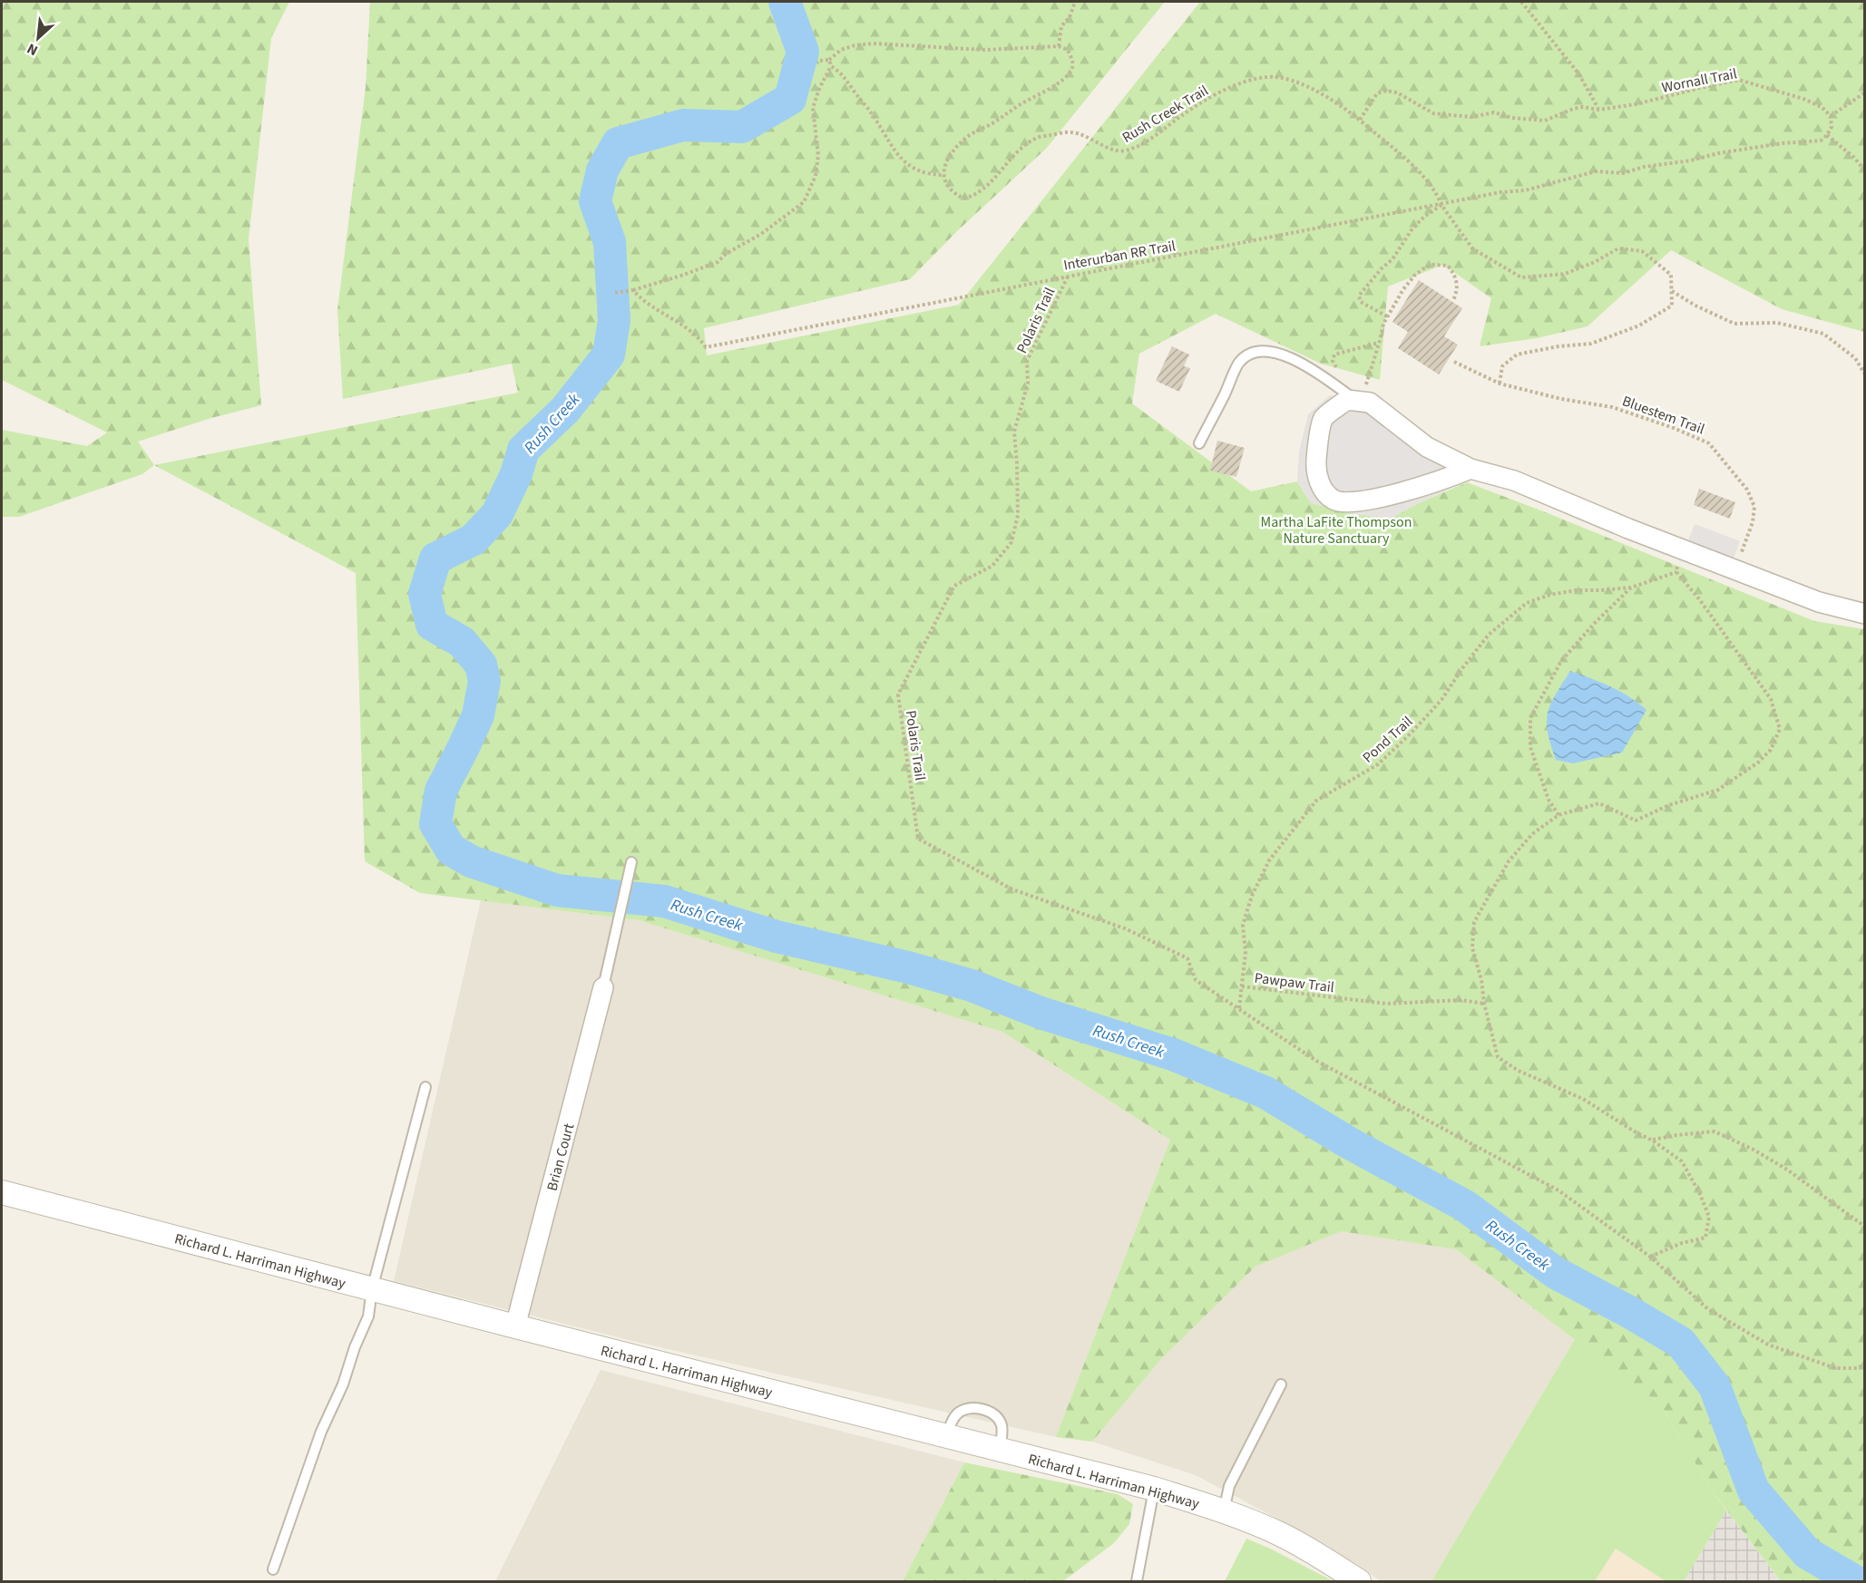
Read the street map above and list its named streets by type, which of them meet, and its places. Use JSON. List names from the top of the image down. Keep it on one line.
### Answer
{"streets":{"street":["Brian Court","Richard L. Harriman Highway"],"path":["Wornall Trail","Rush Creek Trail","Interurban RR Trail","Polaris Trail","Bluestem Trail","Pond Trail","Pawpaw Trail"]},"crossings":[["Wornall Trail","Rush Creek Trail"],["Interurban RR Trail","Polaris Trail"],["Polaris Trail","Pawpaw Trail"],["Pond Trail","Pawpaw Trail"],["Brian Court","Richard L. Harriman Highway"]],"water":["Rush Creek"],"parks":["Martha LaFite Thompson Nature Sanctuary"],"north":"bottom left"}
